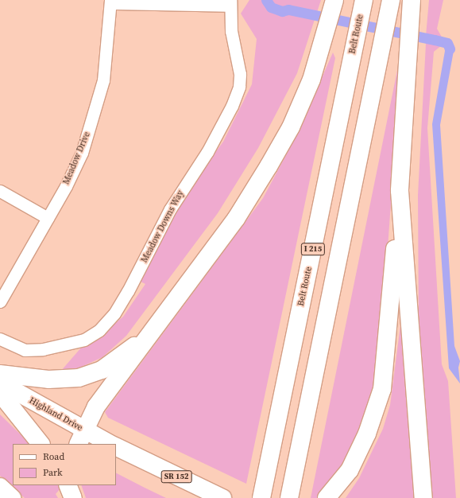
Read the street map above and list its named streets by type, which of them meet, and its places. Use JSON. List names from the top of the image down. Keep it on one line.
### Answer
{"streets":{"main road":["Belt Route","I 215","Highland Drive","SR 152"],"street":["Meadow Drive","Meadow Downs Way"]},"legend":["Road","Park"]}
